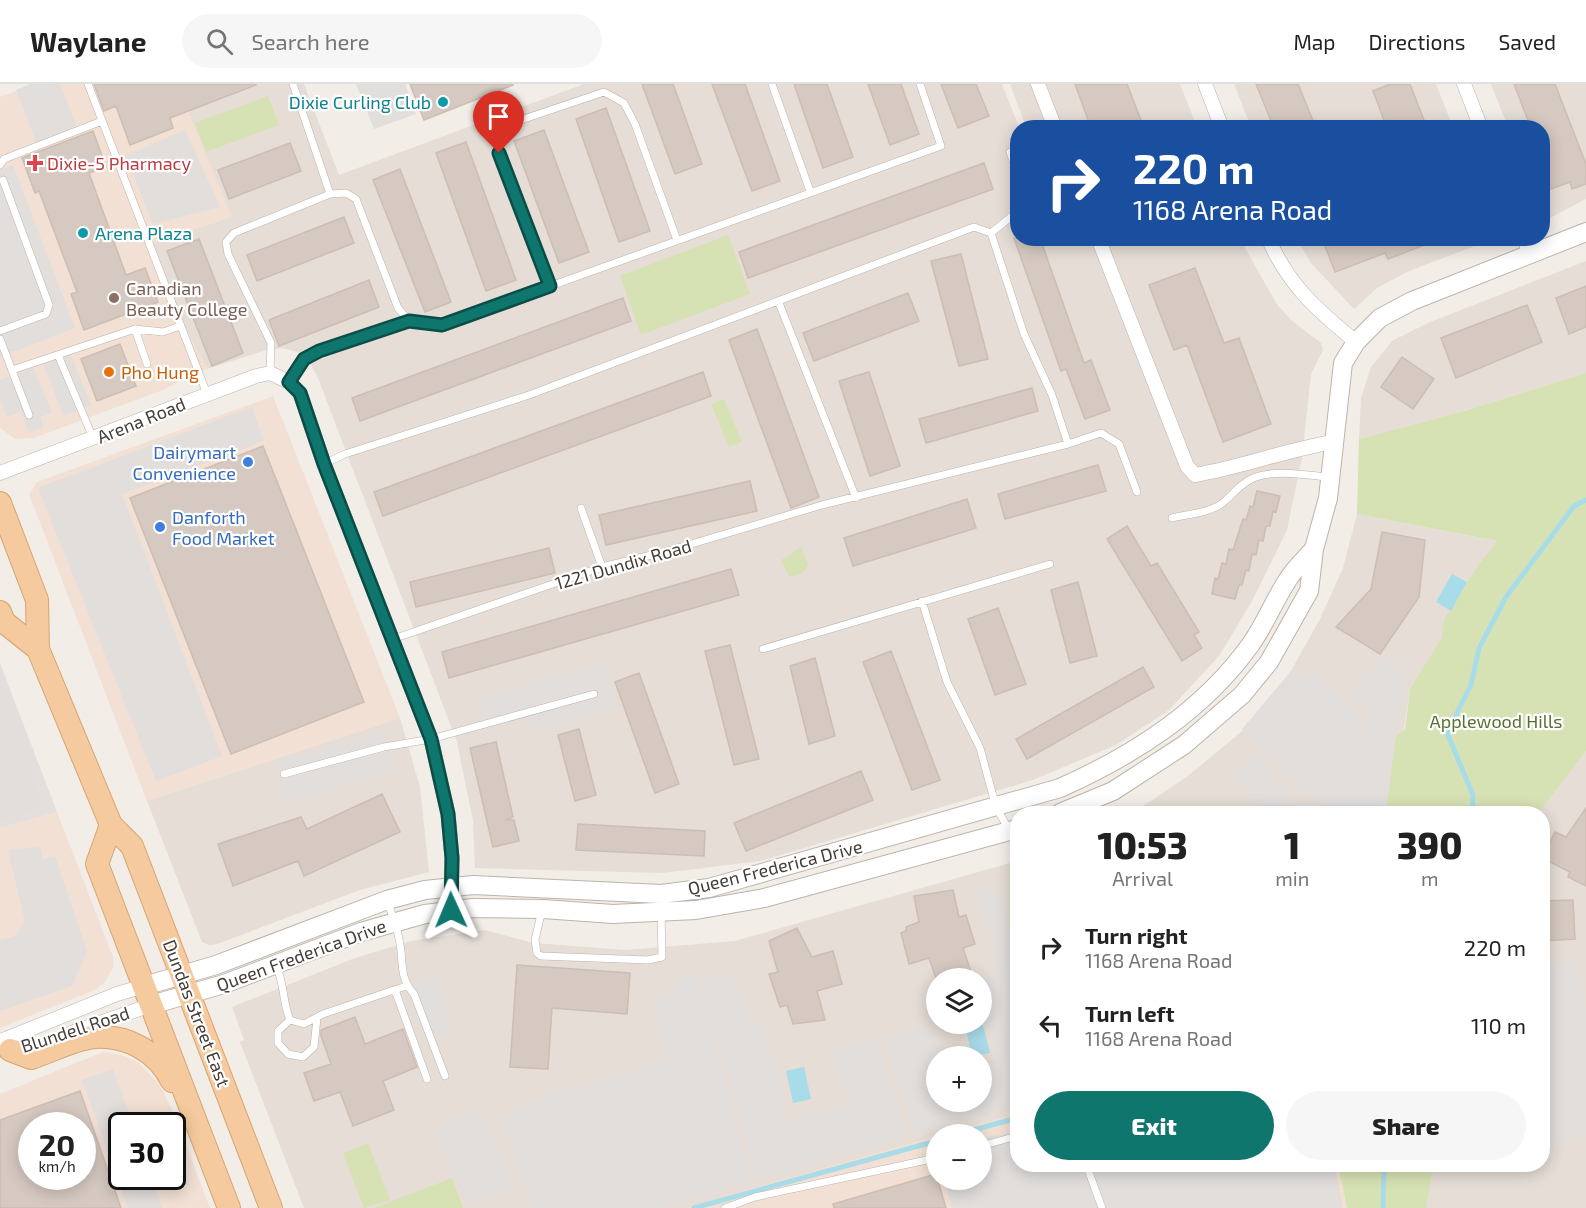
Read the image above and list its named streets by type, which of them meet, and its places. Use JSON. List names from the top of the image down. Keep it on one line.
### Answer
{"streets":{"main road":["Dundas Street East"],"street":["Arena Road","Queen Frederica Drive","Blundell Road"],"lane":["1221 Dundix Road"]},"crossings":[["Queen Frederica Drive","Dundas Street East"],["Queen Frederica Drive","Blundell Road"]],"parks":["Applewood Hills"],"places":{"other":["Dixie Curling Club","Arena Plaza","Canadian Beauty College","Pho Hung","Dairymart Convenience","Danforth Food Market"],"health":["Dixie-5 Pharmacy"]},"page":{"header":"Waylane","search":"Search here","nav":["Map","Directions","Saved"],"turn":["220 m","1168 Arena Road"],"eta":["10:53","Arrival","1","min","390","m"],"list":[{"name":"Turn right","note":"1168 Arena Road","value":"220 m"},{"name":"Turn left","note":"1168 Arena Road","value":"110 m"}],"map_buttons":["+","−"],"buttons":["Exit","Share"],"speed":"20 km/h","limit":"30"}}
